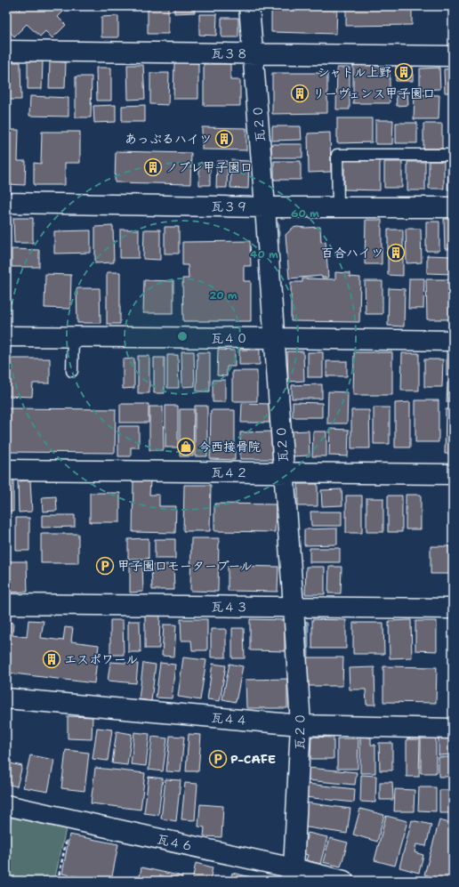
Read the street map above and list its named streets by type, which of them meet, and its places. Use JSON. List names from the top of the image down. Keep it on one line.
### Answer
{"streets":{"street":["瓦３８","瓦２０","瓦３９","瓦４０","瓦４２","瓦４３","瓦４４","瓦４６"]},"crossings":[["瓦３８","瓦２０"],["瓦２０","瓦３９"],["瓦２０","瓦４０"],["瓦２０","瓦４２"],["瓦２０","瓦４３"],["瓦２０","瓦４４"],["瓦２０","瓦４６"]],"places":{"building":["シャトル上野","リーヴェンス甲子園口","あっぷるハイツ","ノブレ甲子園口","百合ハイツ","エスポワール"],"shop":["今西接骨院"],"parking":["甲子園口モータープール","P-CAFE"]},"rings":["60 m","40 m","20 m"]}
